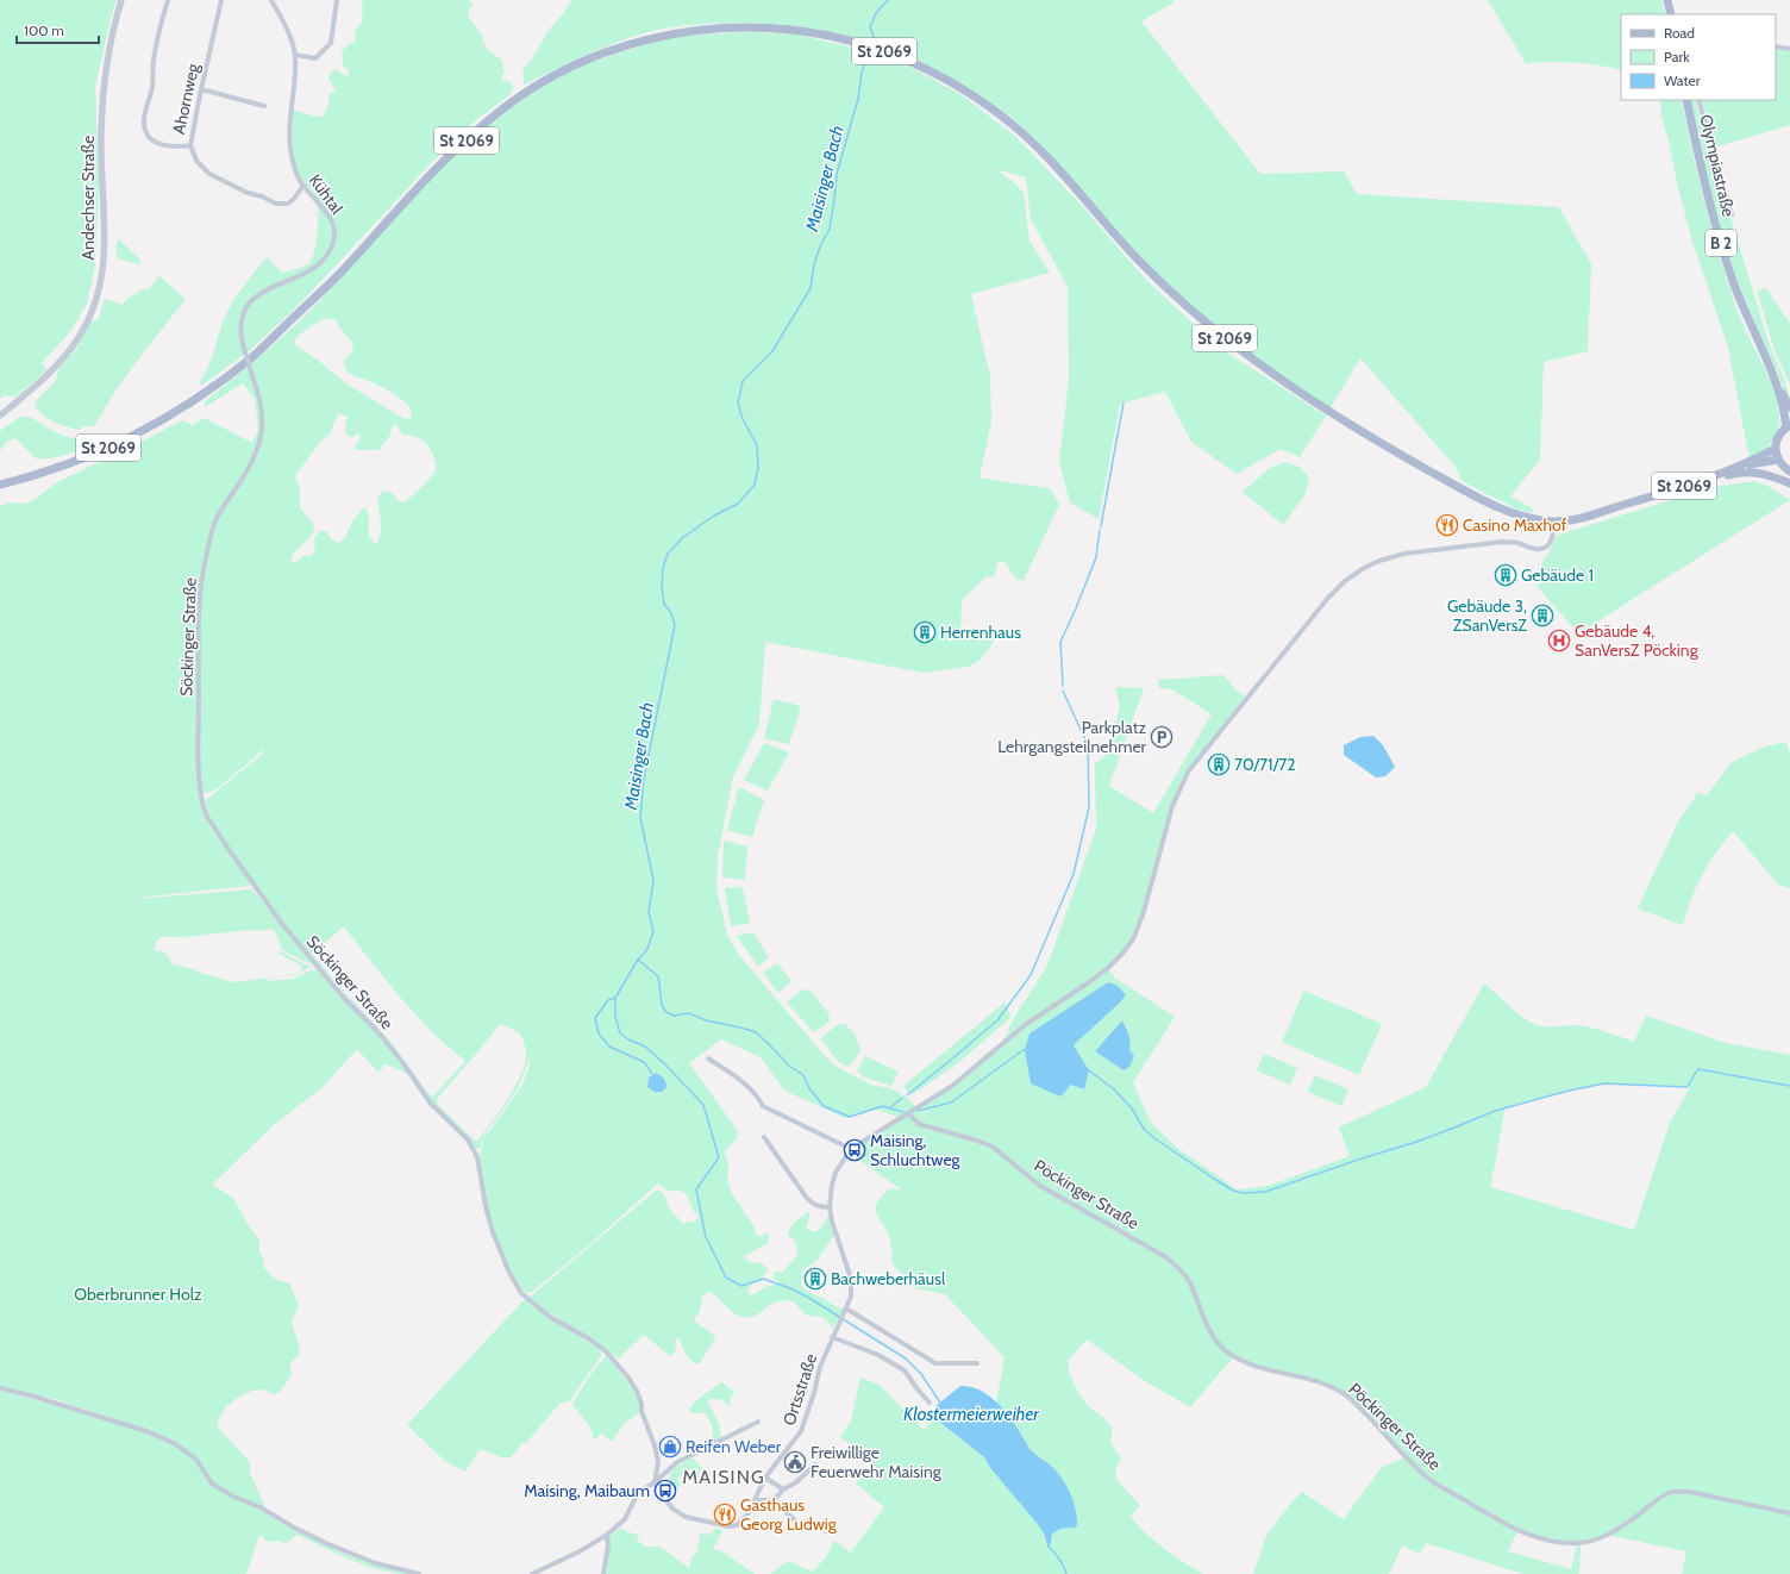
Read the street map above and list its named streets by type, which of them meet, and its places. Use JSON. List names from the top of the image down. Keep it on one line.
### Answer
{"streets":{"main road":["St 2069","Olympiastraße","B 2"],"street":["Ahornweg","Kühtal","Andechser Straße","Söckinger Straße","Pöckinger Straße","Ortsstraße"]},"crossings":[["Ahornweg","Kühtal"],["Olympiastraße","B 2"],["Kühtal","Söckinger Straße"],["Söckinger Straße","Ortsstraße"]],"districts":["MAISING"],"water":["Maisinger Bach","Klostermeierweiher"],"parks":["Oberbrunner Holz"],"places":{"restaurant":["Casino Maxhof","Gasthaus Georg Ludwig"],"building":["Gebäude 1","Gebäude 3, ZSanVersZ","Herrenhaus","70/71/72","Bachweberhäusl"],"hospital":["Gebäude 4, SanVersZ Pöcking"],"parking":["Parkplatz Lehrgangsteilnehmer"],"bus stop":["Maising, Schluchtweg","Maising, Maibaum"],"shop":["Reifen Weber"],"public building":["Freiwillige Feuerwehr Maising"]},"legend":["Road","Park","Water"],"scale_bar":"100 m"}
